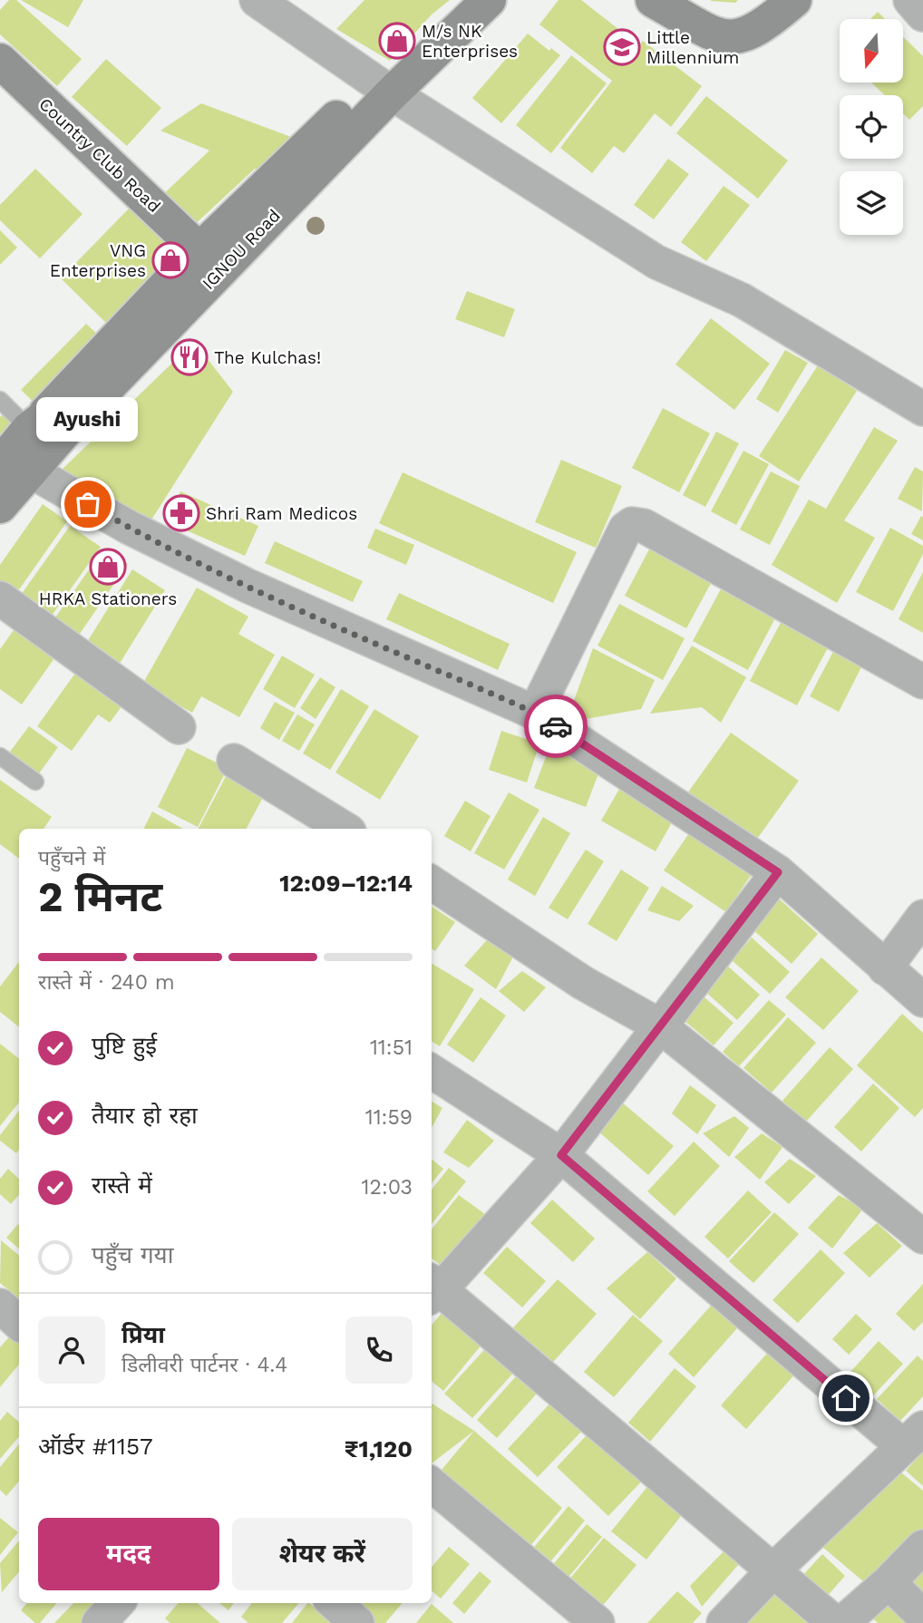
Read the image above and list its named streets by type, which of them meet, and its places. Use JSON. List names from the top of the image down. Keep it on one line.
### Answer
{"streets":{"street":["Country Club Road","IGNOU Road"]},"crossings":[["Country Club Road","IGNOU Road"]],"places":{"shop":["M/s NK Enterprises","VNG Enterprises","HRKA Stationers"],"school or university":["Little Millennium"],"restaurant":["The Kulchas!"],"other":["Ayushi"],"pharmacy":["Shri Ram Medicos"]},"north":"bottom","page":{"bubble":"Ayushi","heading":["2 मिनट","पहुँचने में","12:09–12:14"],"panel":["प्रिया","डिलीवरी पार्टनर · 4.4","ऑर्डर #1157","₹1,120"],"bar":"रास्ते में · 240 m","list":[["पुष्टि हुई","11:51"],["तैयार हो रहा","11:59"],["रास्ते में","12:03"],"पहुँच गया"],"buttons":["मदद","शेयर करें"]}}
